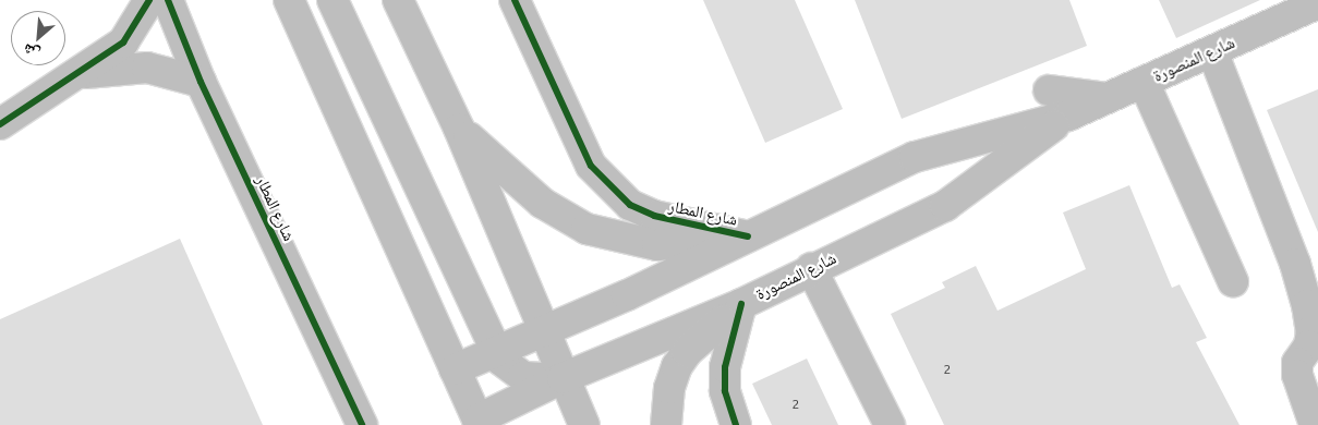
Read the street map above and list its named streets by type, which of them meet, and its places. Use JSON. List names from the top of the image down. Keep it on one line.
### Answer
{"streets":{"main road":["شارع المنصورة","شارع المطار"]},"crossings":[["شارع المنصورة","شارع المطار"]],"house_numbers":["2","2"],"north":"bottom left"}
